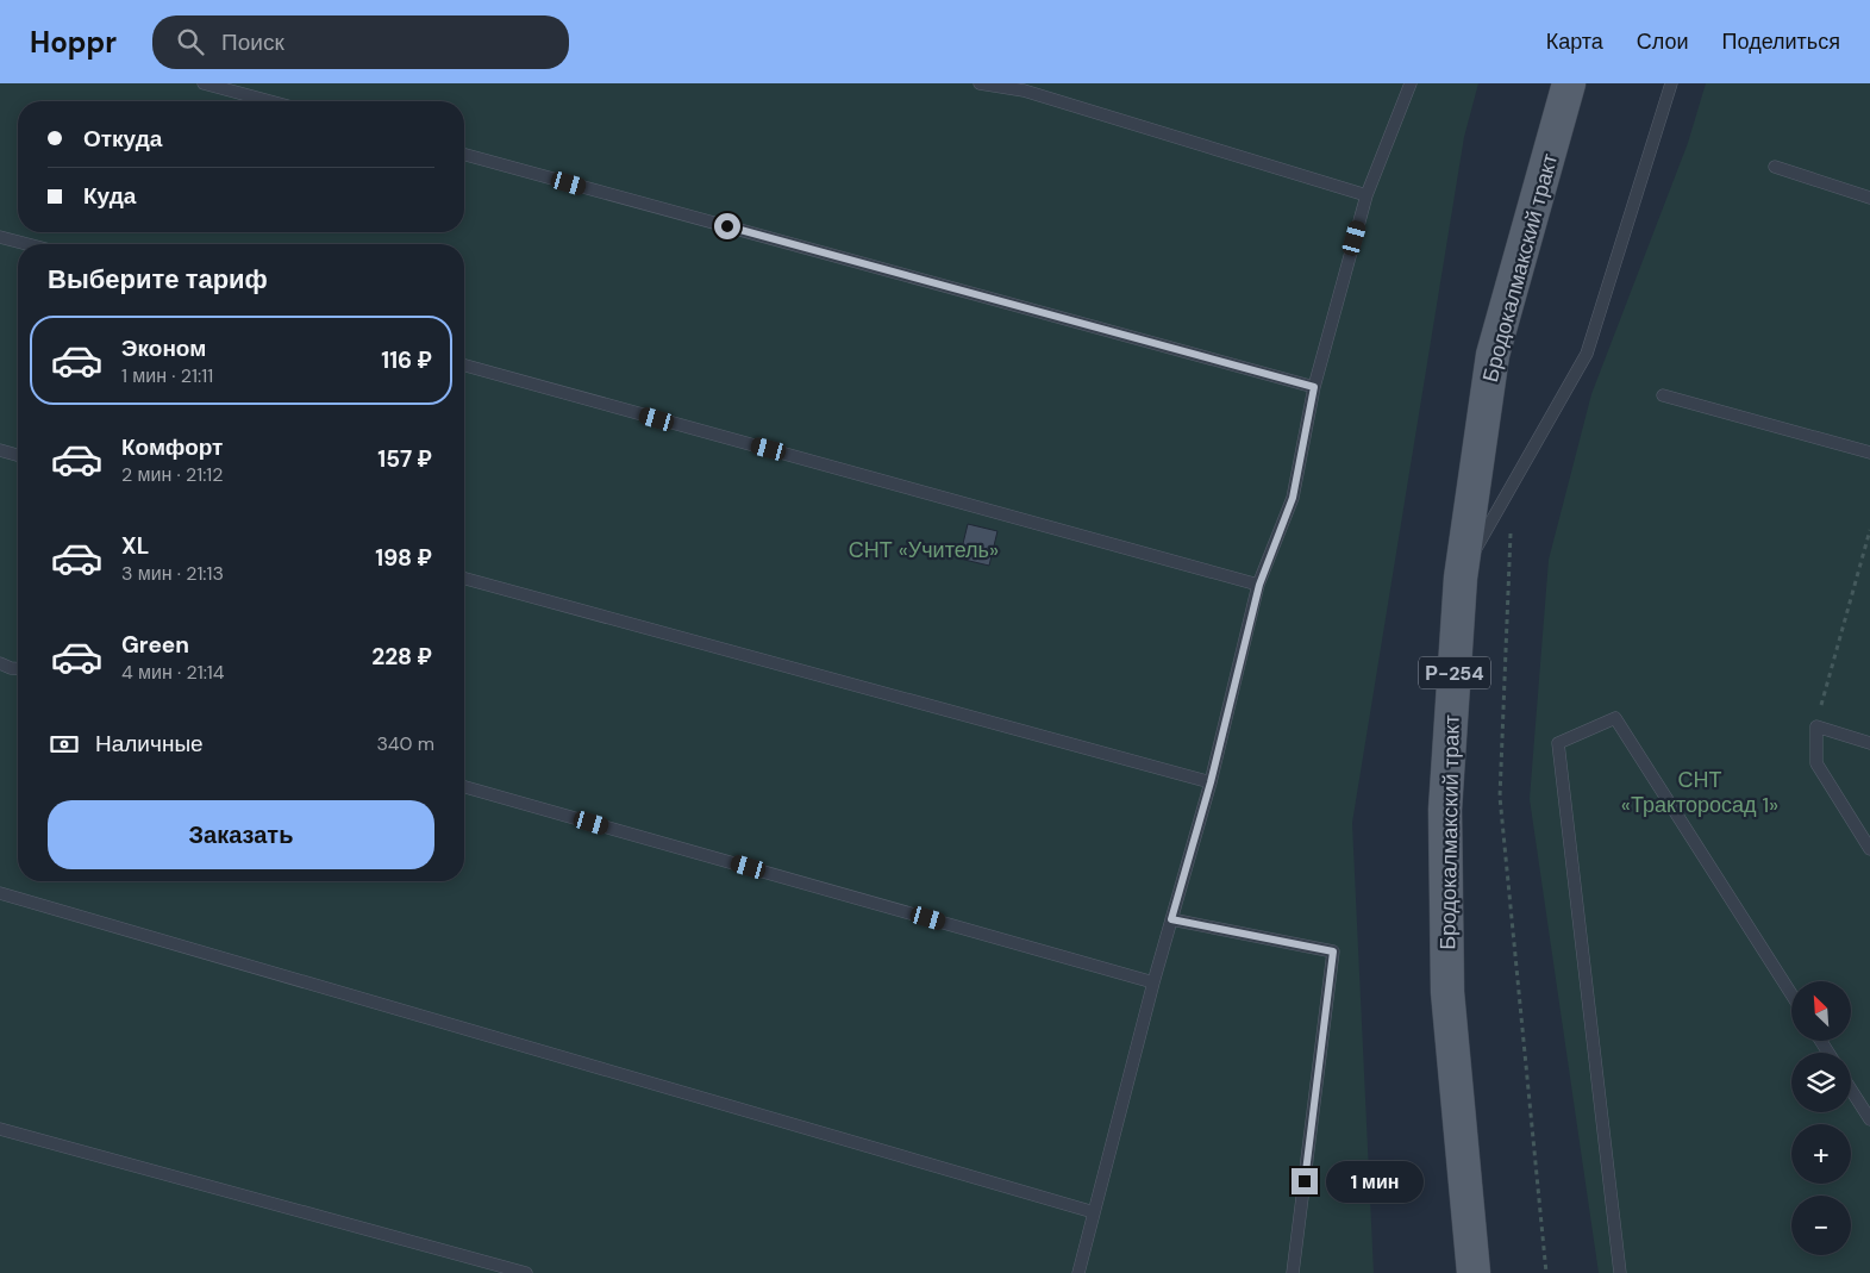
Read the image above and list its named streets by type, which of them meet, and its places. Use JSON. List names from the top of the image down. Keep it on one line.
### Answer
{"streets":{"main road":["Бродокалмакский тракт","Р-254"]},"parks":["СНТ «Учитель»","СНТ «Тракторосад 1»"],"north":"top left","page":{"header":"Hoppr","search":"Поиск","nav":["Карта","Слои","Поделиться"],"banner":["Откуда","Куда"],"heading":"Выберите тариф","list":[{"name":"Эконом","note":"1 мин · 21:11","value":"116 ₽"},{"name":"Комфорт","note":"2 мин · 21:12","value":"157 ₽"},{"name":"XL","note":"3 мин · 21:13","value":"198 ₽"},{"name":"Green","note":"4 мин · 21:14","value":"228 ₽"}],"pay":["Наличные","340 m"],"buttons":"Заказать","map_buttons":["+","−"],"bubble":"1 мин"}}
